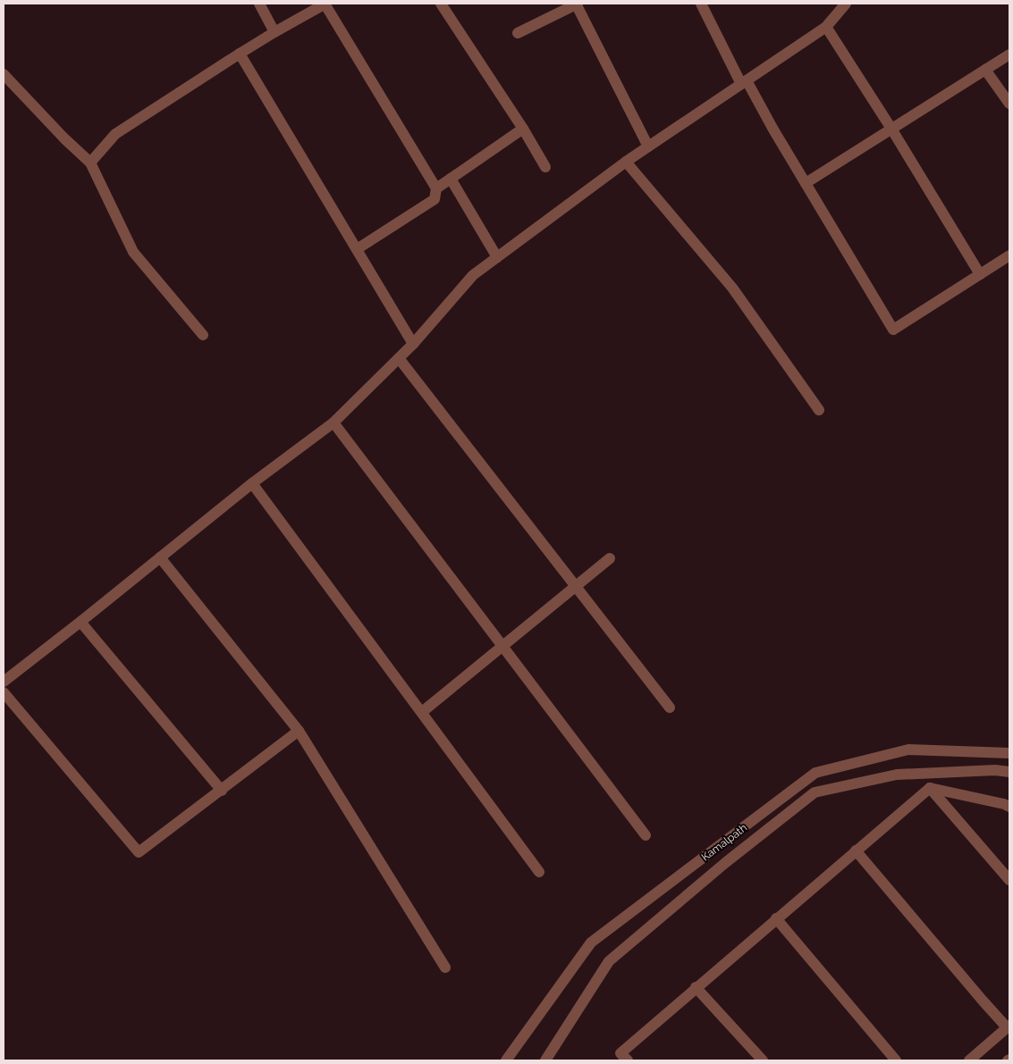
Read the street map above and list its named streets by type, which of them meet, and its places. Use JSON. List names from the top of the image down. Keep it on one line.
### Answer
{"streets":{"street":["Kamalpath"]}}
